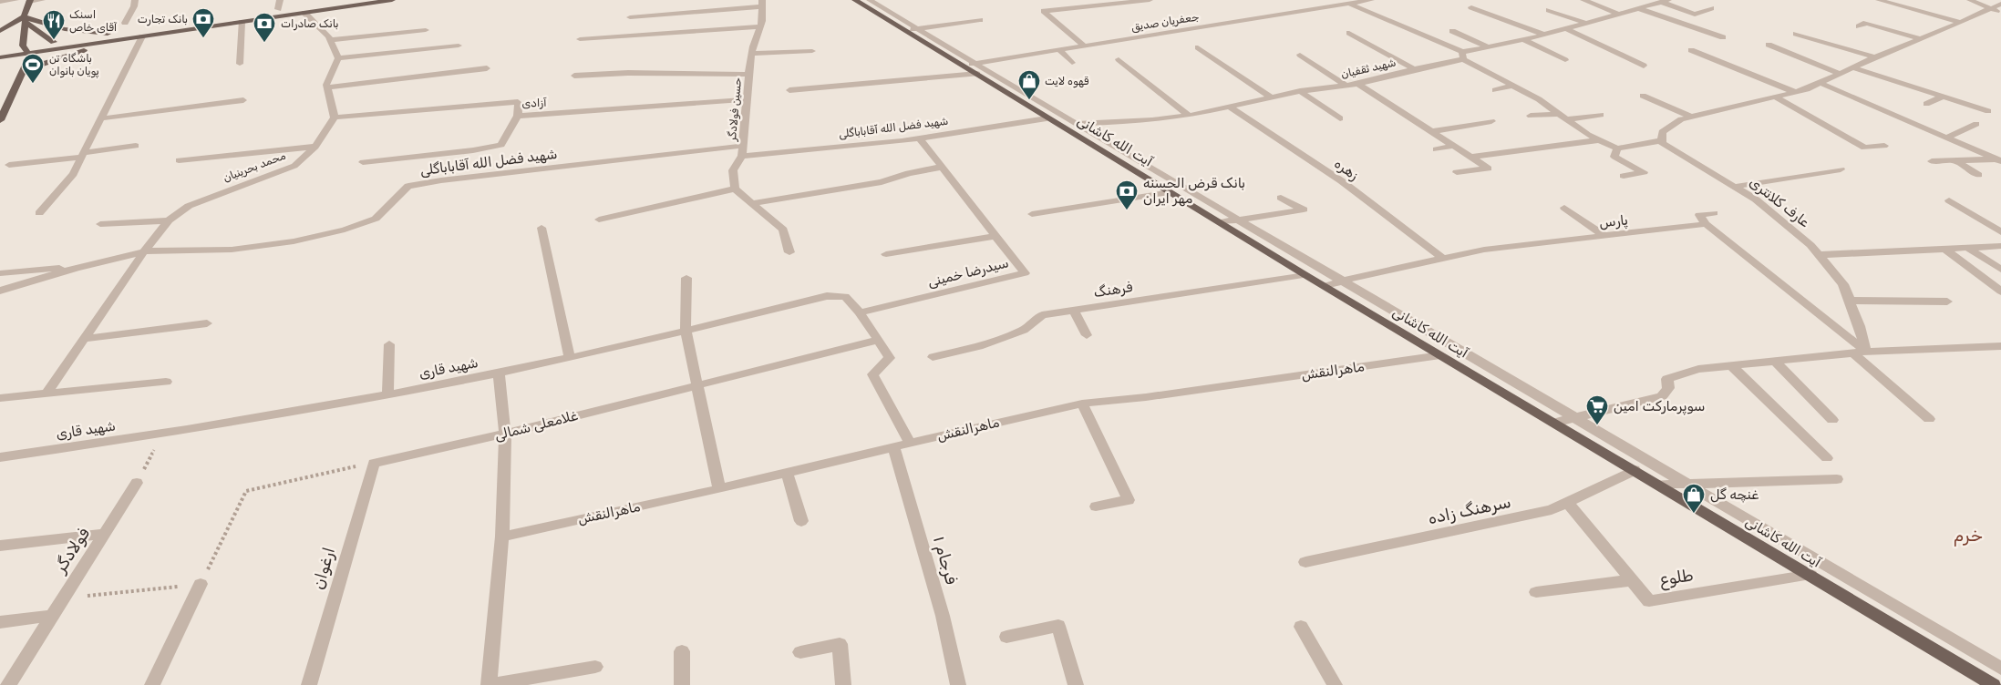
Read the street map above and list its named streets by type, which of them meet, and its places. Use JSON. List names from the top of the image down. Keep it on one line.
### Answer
{"streets":{"main road":["آیت الله کاشانی"],"street":["جعفریان صدیق","شهید ثقفیان","آزادی","حسین فولادگر","شهید فضل الله آقاباباگلی","محمد بحرینیان","زهره","عارف کلانتری","پارس","سیدرضا خمینی","فرهنگ","شهید قاری","ماهرالنقش","غلامعلی شمالی","سرهنگ زاده","فولادگر","فرجام ۱","ارغوان","طلوع"]},"crossings":[["جعفریان صدیق","آیت الله کاشانی"],["شهید ثقفیان","آیت الله کاشانی"],["شهید ثقفیان","زهره"],["آزادی","حسین فولادگر"],["آزادی","محمد بحرینیان"],["حسین فولادگر","شهید فضل الله آقاباباگلی"],["شهید فضل الله آقاباباگلی","آیت الله کاشانی"],["شهید فضل الله آقاباباگلی","محمد بحرینیان"],["شهید فضل الله آقاباباگلی","سیدرضا خمینی"],["آیت الله کاشانی","پارس"],["آیت الله کاشانی","فرهنگ"],["آیت الله کاشانی","ماهرالنقش"],["آیت الله کاشانی","سرهنگ زاده"],["آیت الله کاشانی","طلوع"],["زهره","پارس"],["سیدرضا خمینی","شهید قاری"],["شهید قاری","ماهرالنقش"],["شهید قاری","غلامعلی شمالی"],["ماهرالنقش","فرجام ۱"],["غلامعلی شمالی","ارغوان"],["سرهنگ زاده","طلوع"]],"districts":["خرم"],"places":{"bank":["بانک تجارت","بانک صادرات","بانک قرض الحسنه مهر ایران"],"restaurant":["اسنک آقای خاص"],"sports":["باشگاه تن پویان بانوان"],"shop":["قهوه لایت","غنچه گل"],"supermarket":["سوپرمارکت امین"]}}
